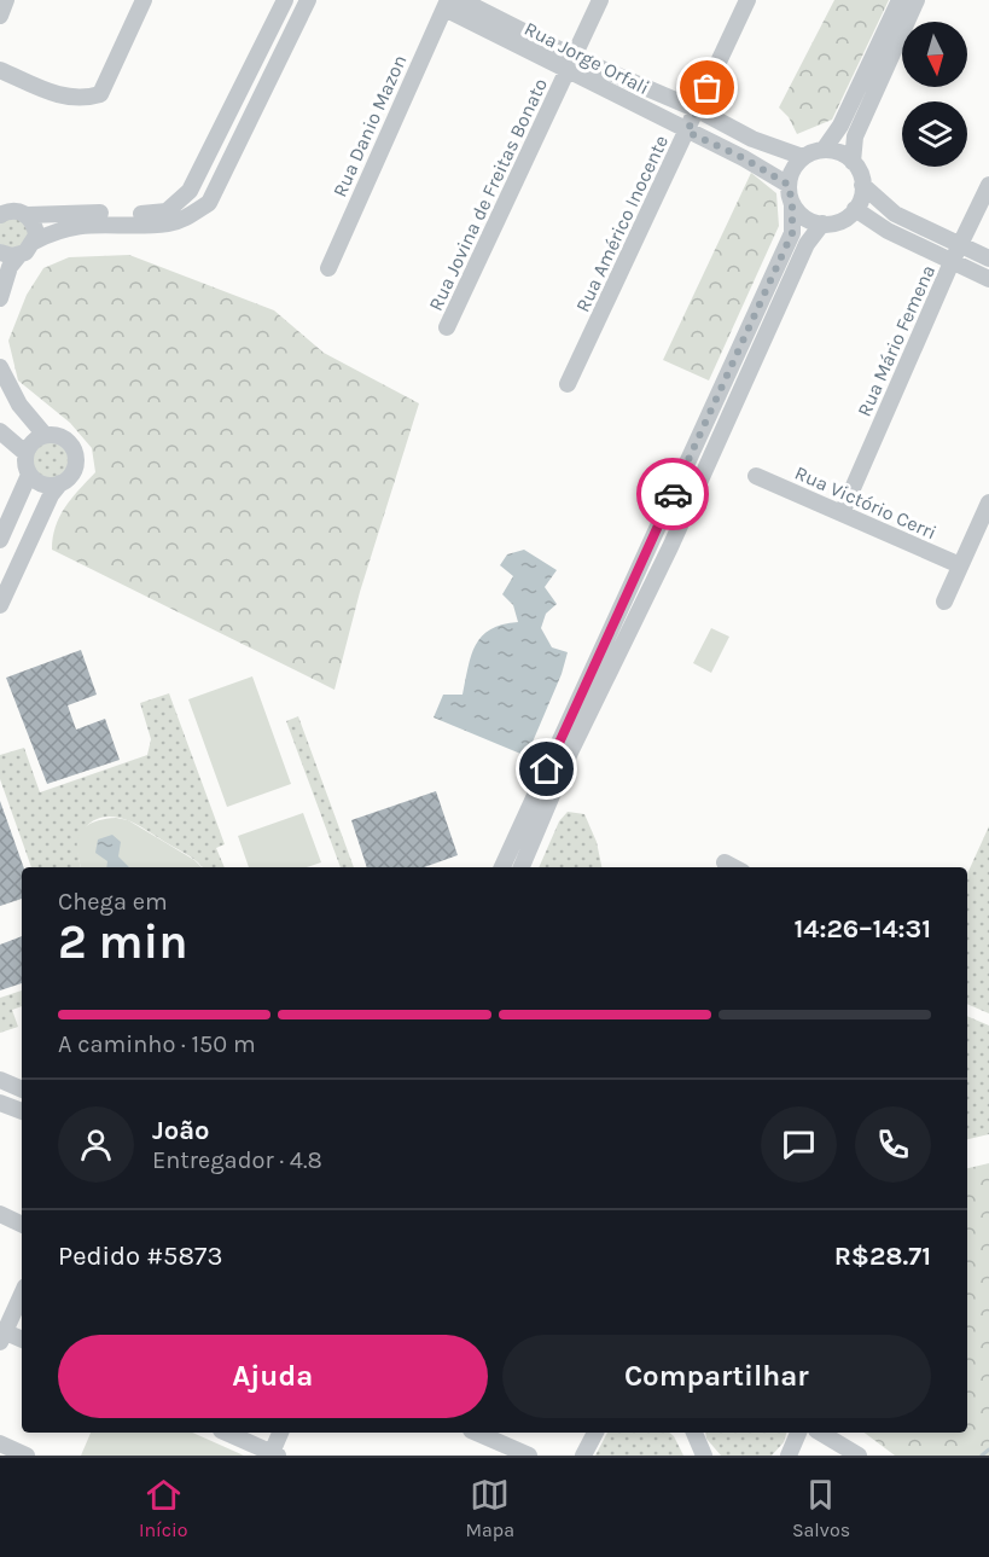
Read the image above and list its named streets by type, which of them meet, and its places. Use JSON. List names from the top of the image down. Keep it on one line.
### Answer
{"streets":{"street":["Rua Jorge Orfali","Rua Danio Mazon","Rua Jovina de Freitas Bonato","Rua Américo Inocente","Rua Mário Femena","Rua Victório Cerri"]},"crossings":[["Rua Jorge Orfali","Rua Danio Mazon"],["Rua Jorge Orfali","Rua Jovina de Freitas Bonato"],["Rua Jorge Orfali","Rua Américo Inocente"],["Rua Mário Femena","Rua Victório Cerri"]],"north":"bottom","page":{"heading":["2 min","Chega em","14:26–14:31"],"panel":["João","Entregador · 4.8","Pedido #5873","R$28.71"],"bar":"A caminho · 150 m","buttons":["Ajuda","Compartilhar"],"tabs":["Início","Mapa","Salvos"]}}
